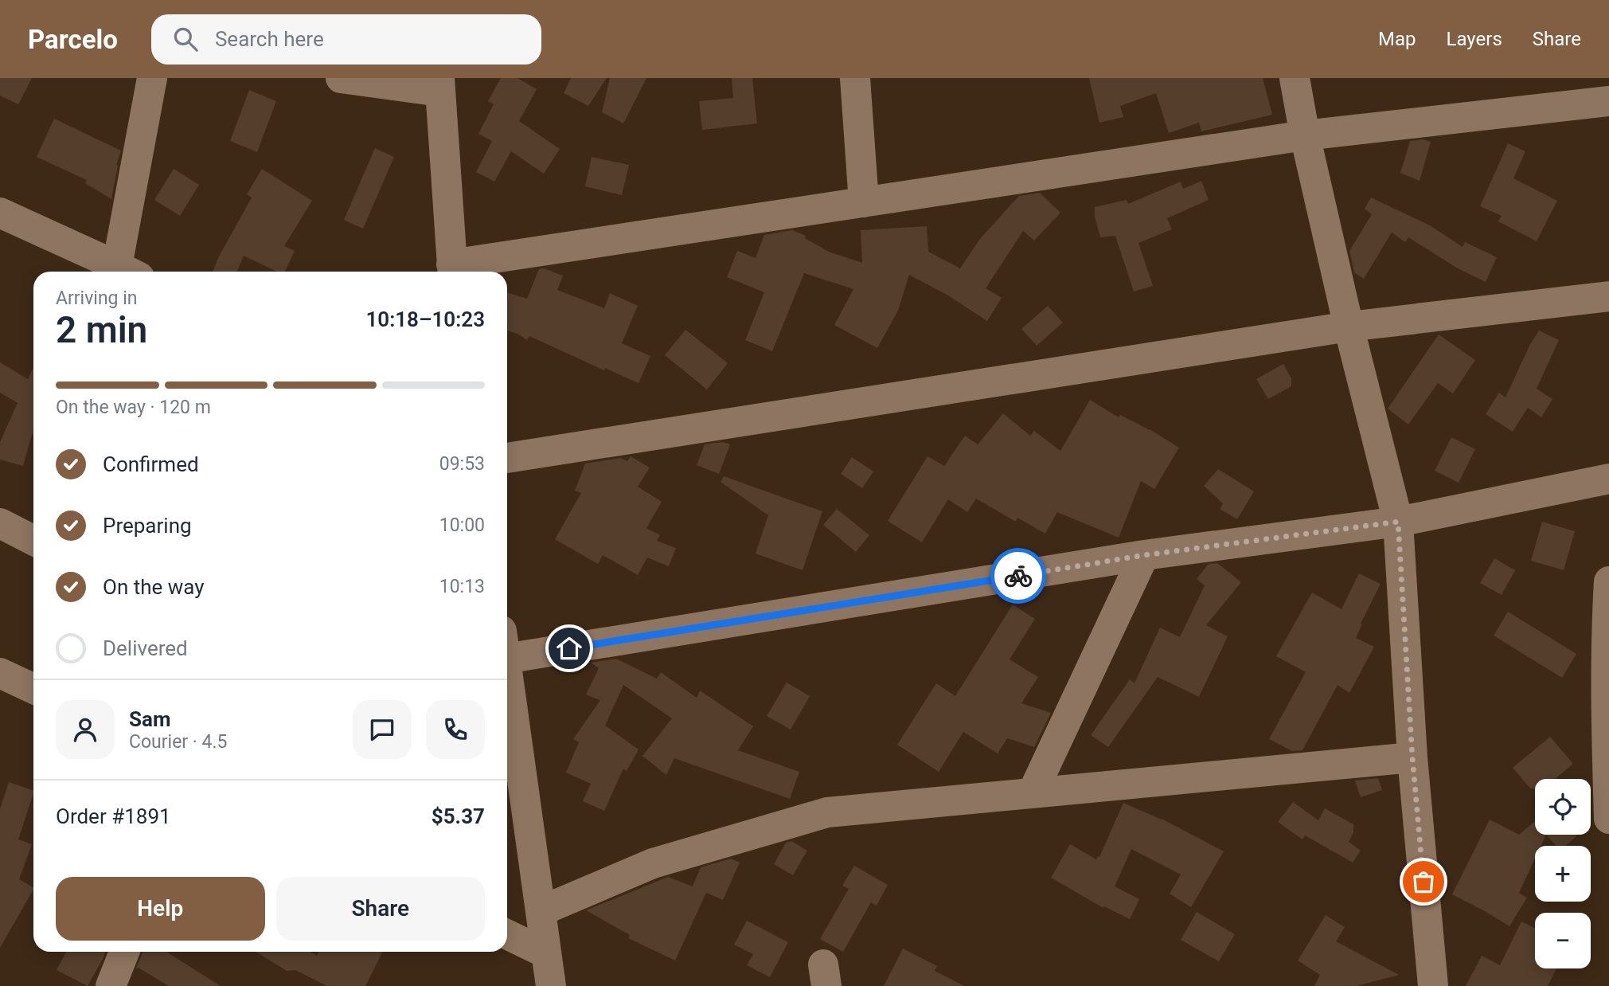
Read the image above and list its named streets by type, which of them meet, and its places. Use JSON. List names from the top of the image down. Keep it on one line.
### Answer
{"page":{"header":"Parcelo","search":"Search here","nav":["Map","Layers","Share"],"heading":["2 min","Arriving in","10:18–10:23"],"panel":["Sam","Courier · 4.5","Order #1891","$5.37"],"bar":"On the way · 120 m","list":[["Confirmed","09:53"],["Preparing","10:00"],["On the way","10:13"],"Delivered"],"map_buttons":["+","−"],"buttons":["Help","Share"]}}
